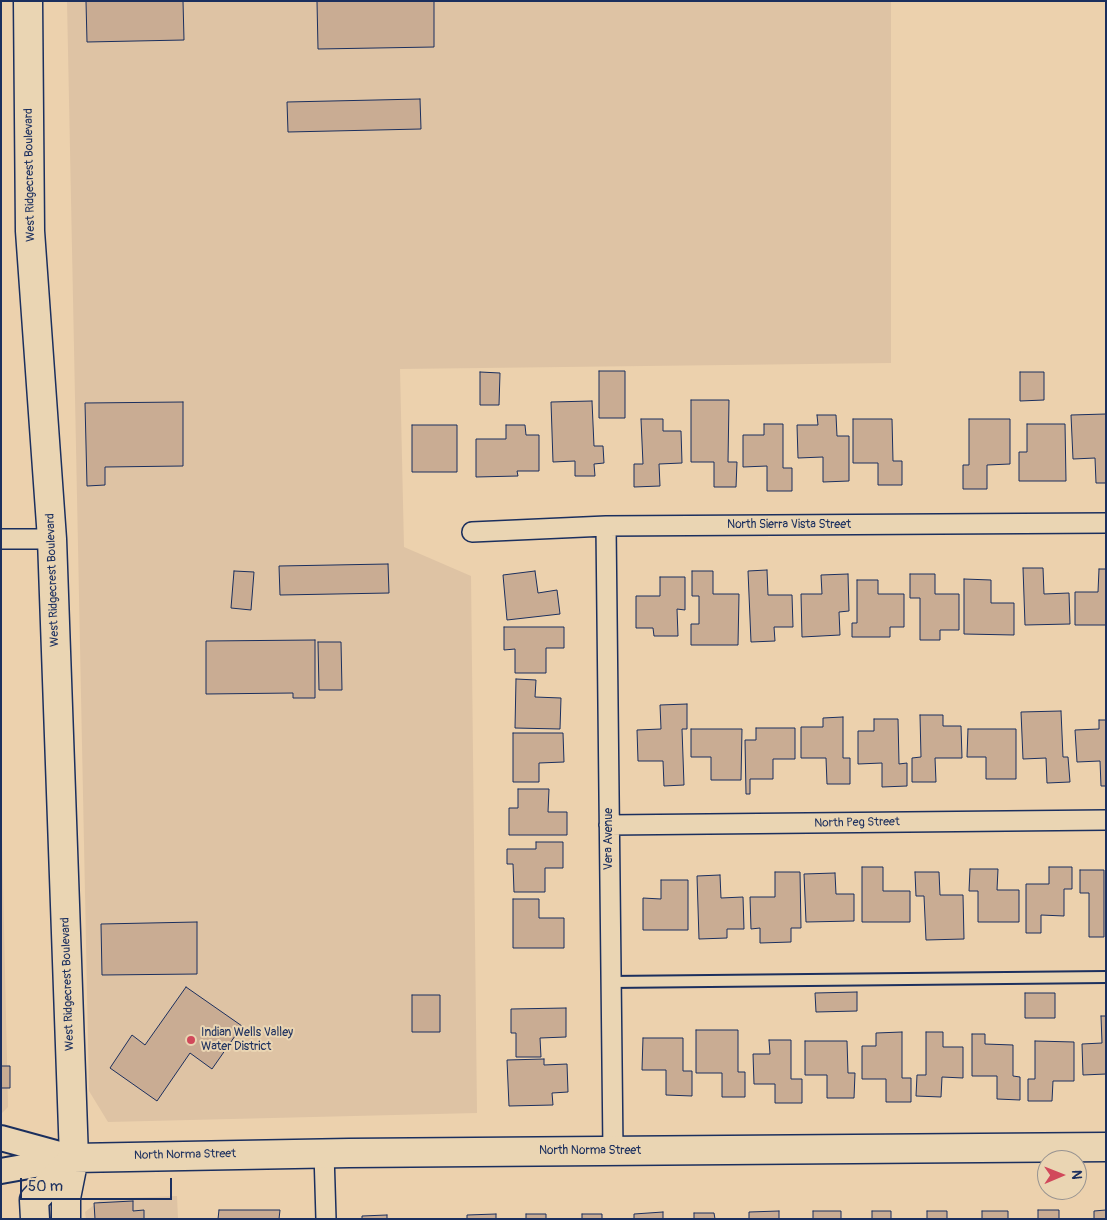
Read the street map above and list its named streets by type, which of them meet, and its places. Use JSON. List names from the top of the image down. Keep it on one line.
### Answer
{"streets":{"main road":["West Ridgecrest Boulevard","North Norma Street"],"street":["North Sierra Vista Street","North Peg Street","Vera Avenue"]},"crossings":[["West Ridgecrest Boulevard","North Norma Street"],["North Sierra Vista Street","Vera Avenue"],["North Peg Street","Vera Avenue"],["Vera Avenue","North Norma Street"]],"places":["Indian Wells Valley Water District"],"scale_bar":"50 m","north":"right"}
